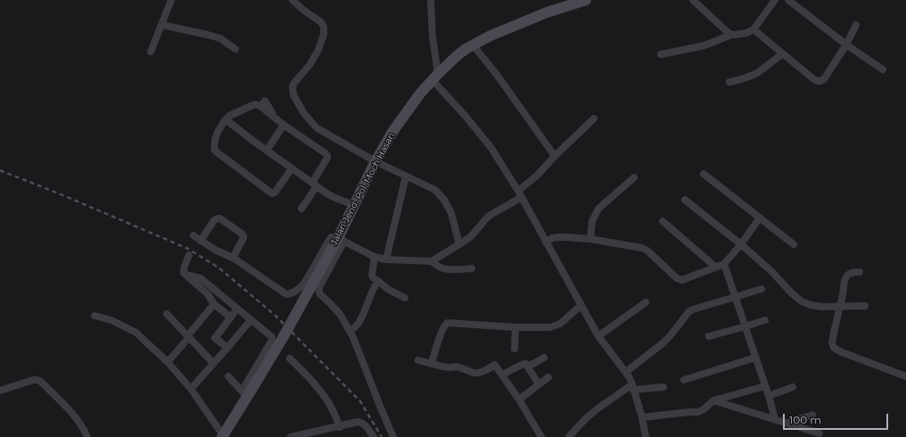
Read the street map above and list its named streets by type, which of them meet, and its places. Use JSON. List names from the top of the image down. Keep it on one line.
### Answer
{"streets":{"main road":["Jalan Jend. Pol. Moch Hasan"]},"scale_bar":"100 m"}
